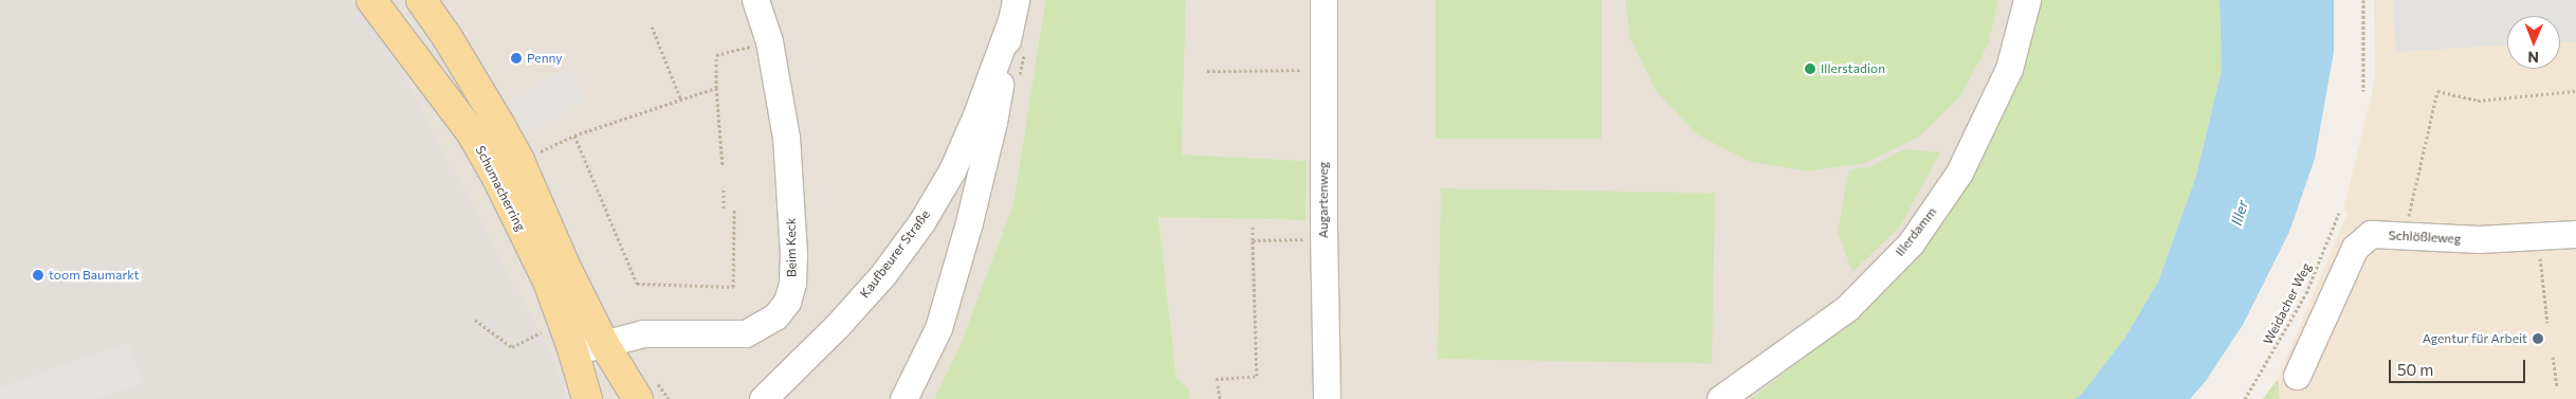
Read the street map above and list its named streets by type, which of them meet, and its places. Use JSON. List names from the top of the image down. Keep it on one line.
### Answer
{"streets":{"main road":["Schumacherring"],"street":["Augartenweg","Illerdamm","Schlößleweg","Beim Keck","Kaufbeurer Straße"],"path":["Weidacher Weg"]},"crossings":[["Schumacherring","Beim Keck"]],"water":["Iller"],"places":["Penny","Illerstadion","toom Baumarkt","Agentur für Arbeit"],"scale_bar":"50 m","north":"bottom"}
